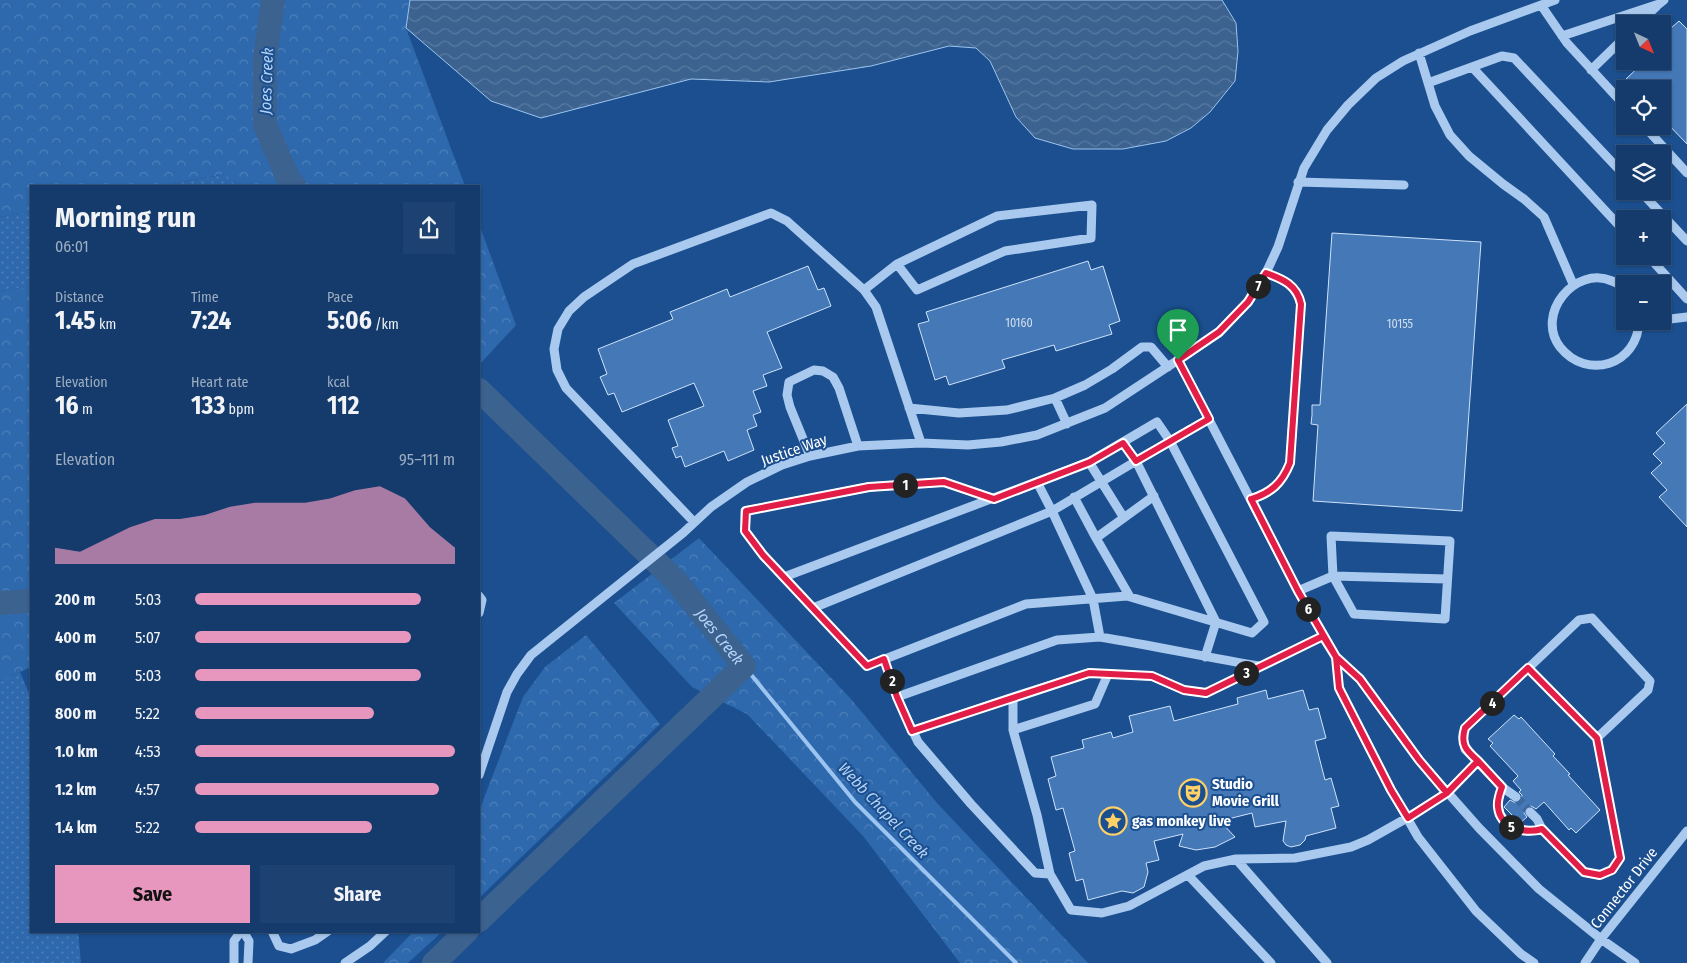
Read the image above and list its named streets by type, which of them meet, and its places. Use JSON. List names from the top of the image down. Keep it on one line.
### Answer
{"streets":{"street":["Justice Way","Connector Drive"]},"water":["Joes Creek","Webb Chapel Creek"],"places":{"theatre":["Studio Movie Grill"],"place":["gas monkey live"]},"house_numbers":["10160","10155"],"north":"bottom right","page":{"map_buttons":["+","−"],"heading":["Morning run","06:01"],"stats":[["Distance","1.45 km"],["Time","7:24"],["Pace","5:06 /km"],["Elevation","16 m"],["Heart rate","133 bpm"],["kcal","112"]],"pins":["7","1","6","3","2","4","5"],"chart":["Elevation","95–111 m"],"list":[{"name":"200 m","note":"5:03"},{"name":"400 m","note":"5:07"},{"name":"600 m","note":"5:03"},{"name":"800 m","note":"5:22"},{"name":"1.0 km","note":"4:53"},{"name":"1.2 km","note":"4:57"},{"name":"1.4 km","note":"5:22"}],"buttons":["Save","Share"]}}
